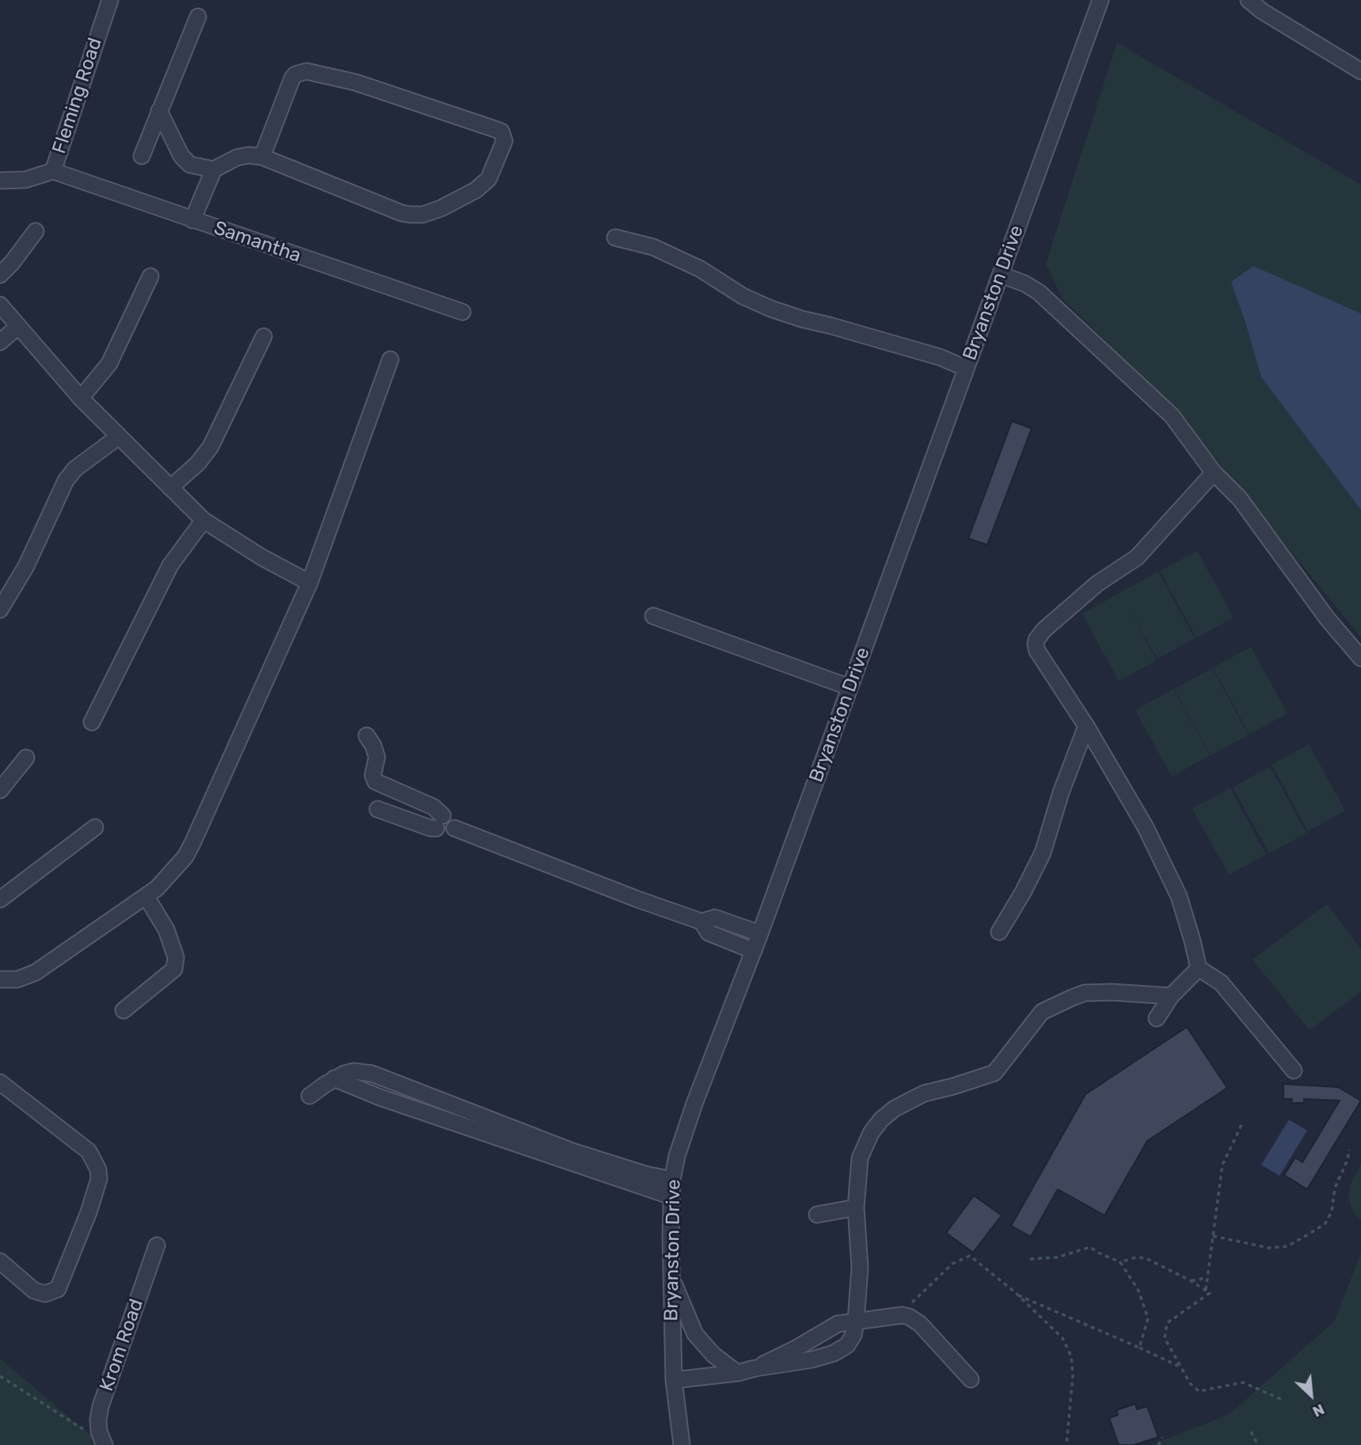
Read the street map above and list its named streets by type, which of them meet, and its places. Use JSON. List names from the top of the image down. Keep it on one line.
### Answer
{"streets":{"street":["Fleming Road","Samantha","Bryanston Drive","Krom Road"]},"crossings":[["Fleming Road","Samantha"]],"north":"bottom right"}
